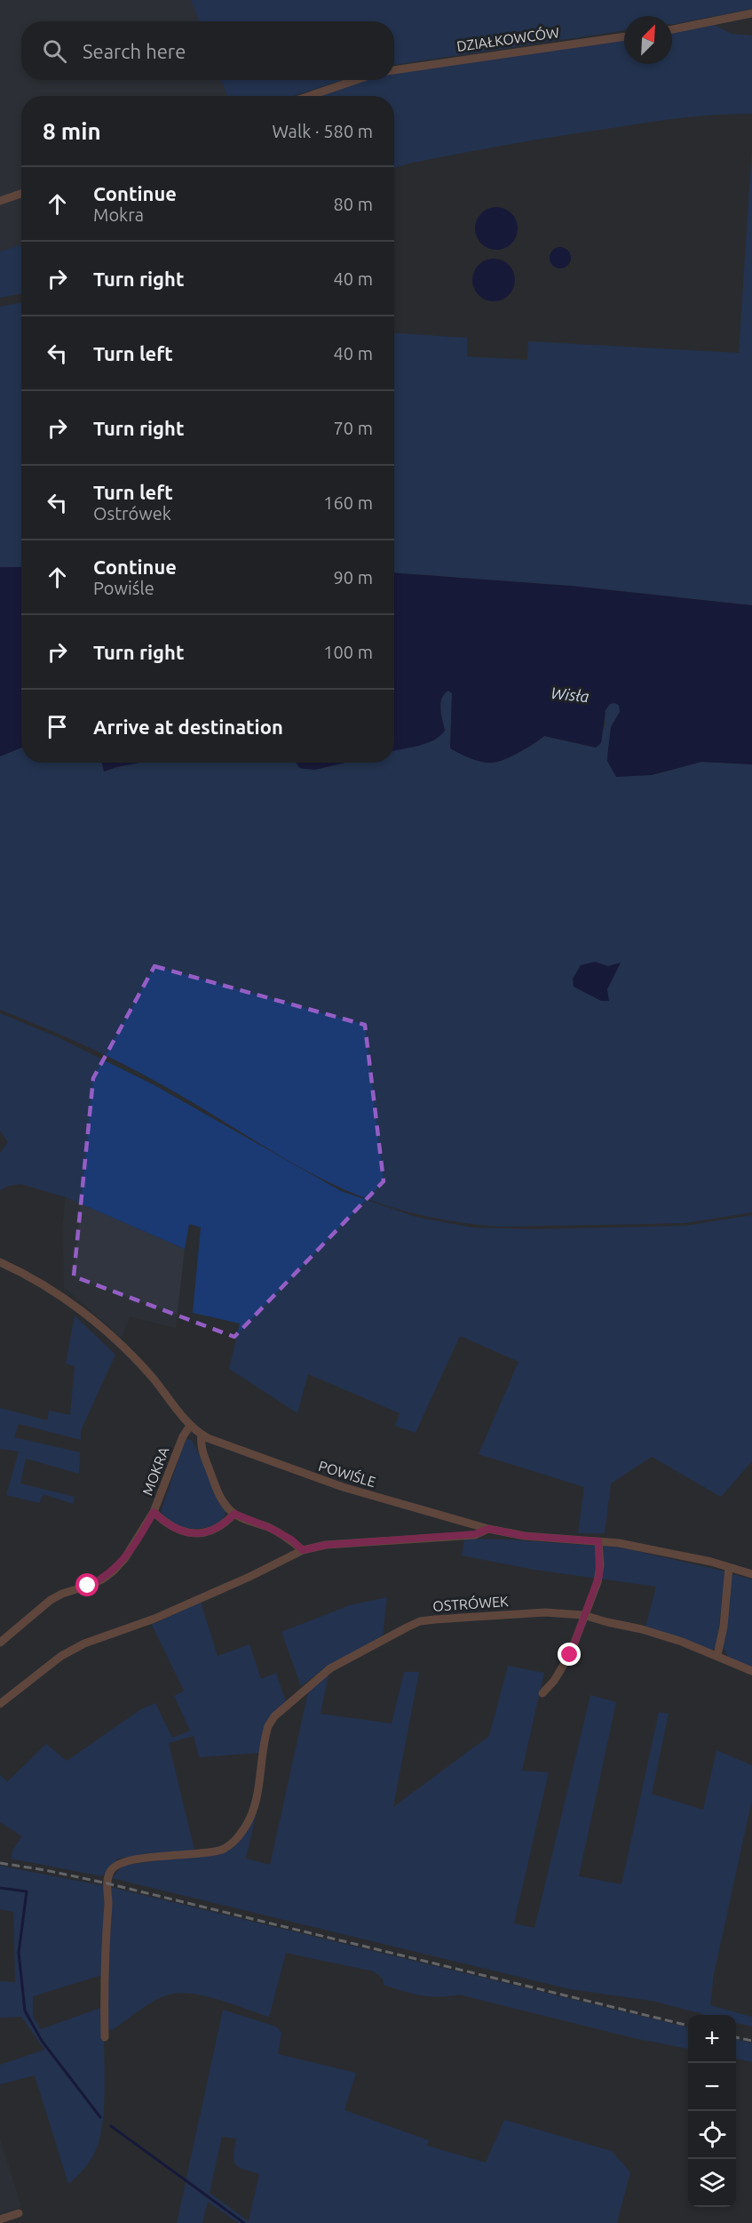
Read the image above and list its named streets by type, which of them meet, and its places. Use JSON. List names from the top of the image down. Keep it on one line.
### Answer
{"streets":{"street":["DZIAŁKOWCÓW","MOKRA","POWIŚLE","OSTRÓWEK"]},"crossings":[["MOKRA","POWIŚLE"]],"water":["Wisła"],"north":"top right","page":{"search":"Search here","heading":["8 min","Walk · 580 m"],"list":[["Continue","Mokra","80 m"],["Turn right","40 m"],["Turn left","40 m"],["Turn right","70 m"],["Turn left","Ostrówek","160 m"],["Continue","Powiśle","90 m"],["Turn right","100 m"],"Arrive at destination"],"map_buttons":["+","−"]}}
